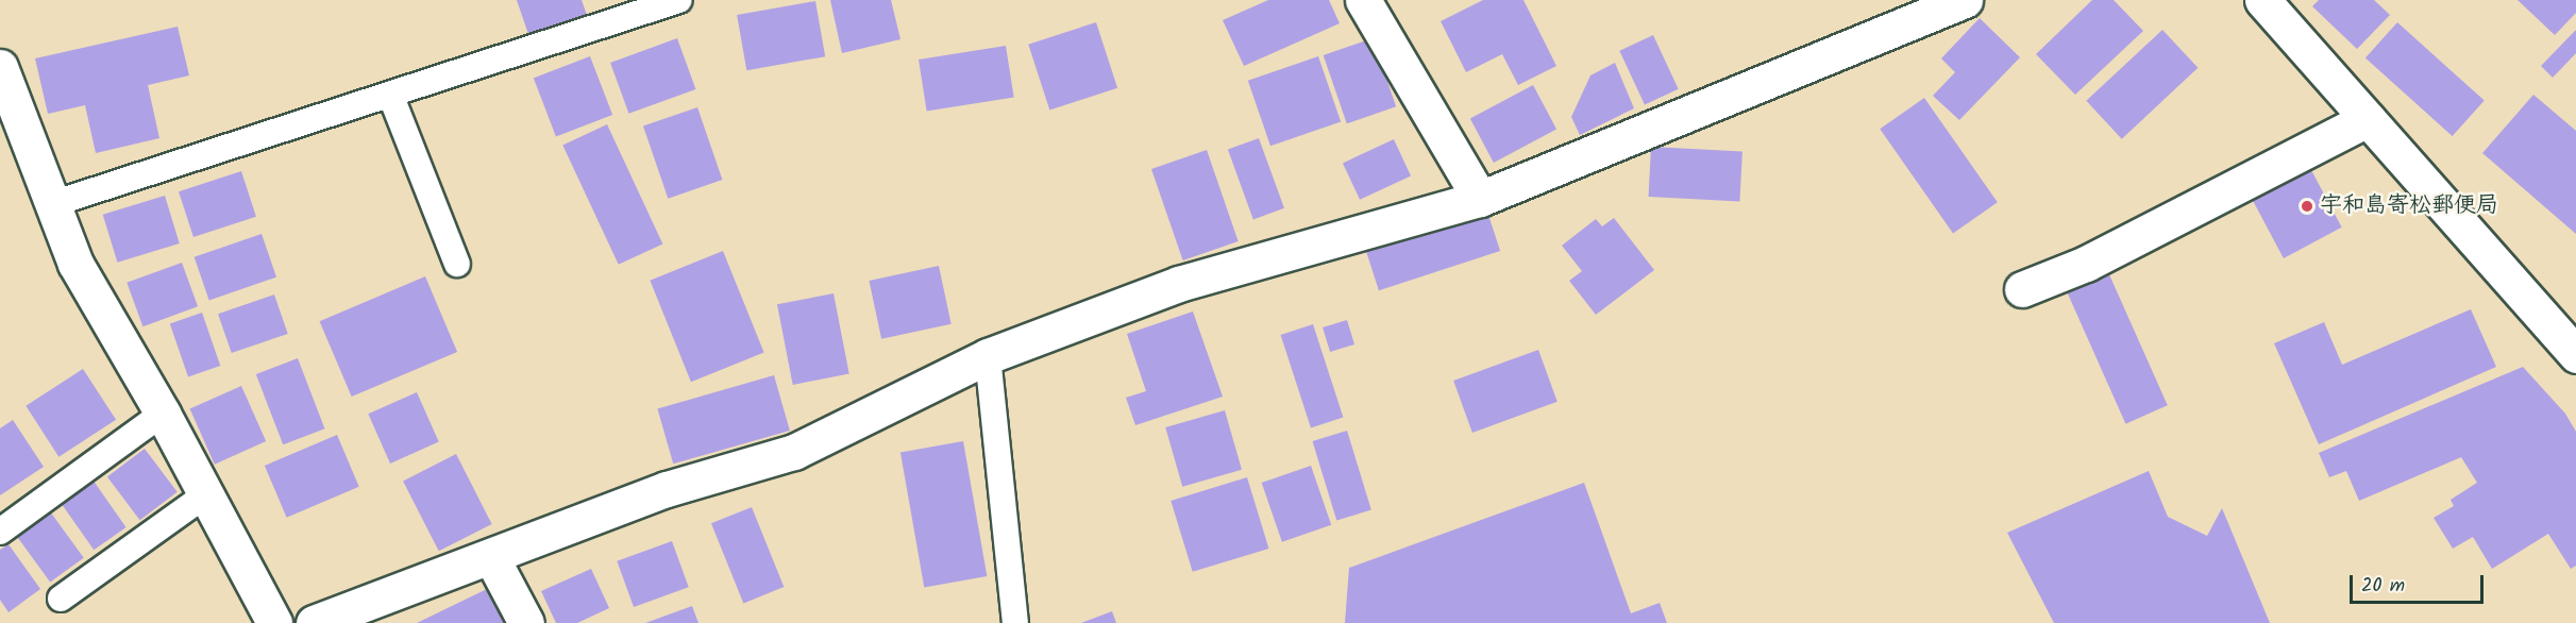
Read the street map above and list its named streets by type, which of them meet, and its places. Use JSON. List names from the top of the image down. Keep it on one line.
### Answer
{"places":["宇和島寄松郵便局"],"scale_bar":"20 m"}
